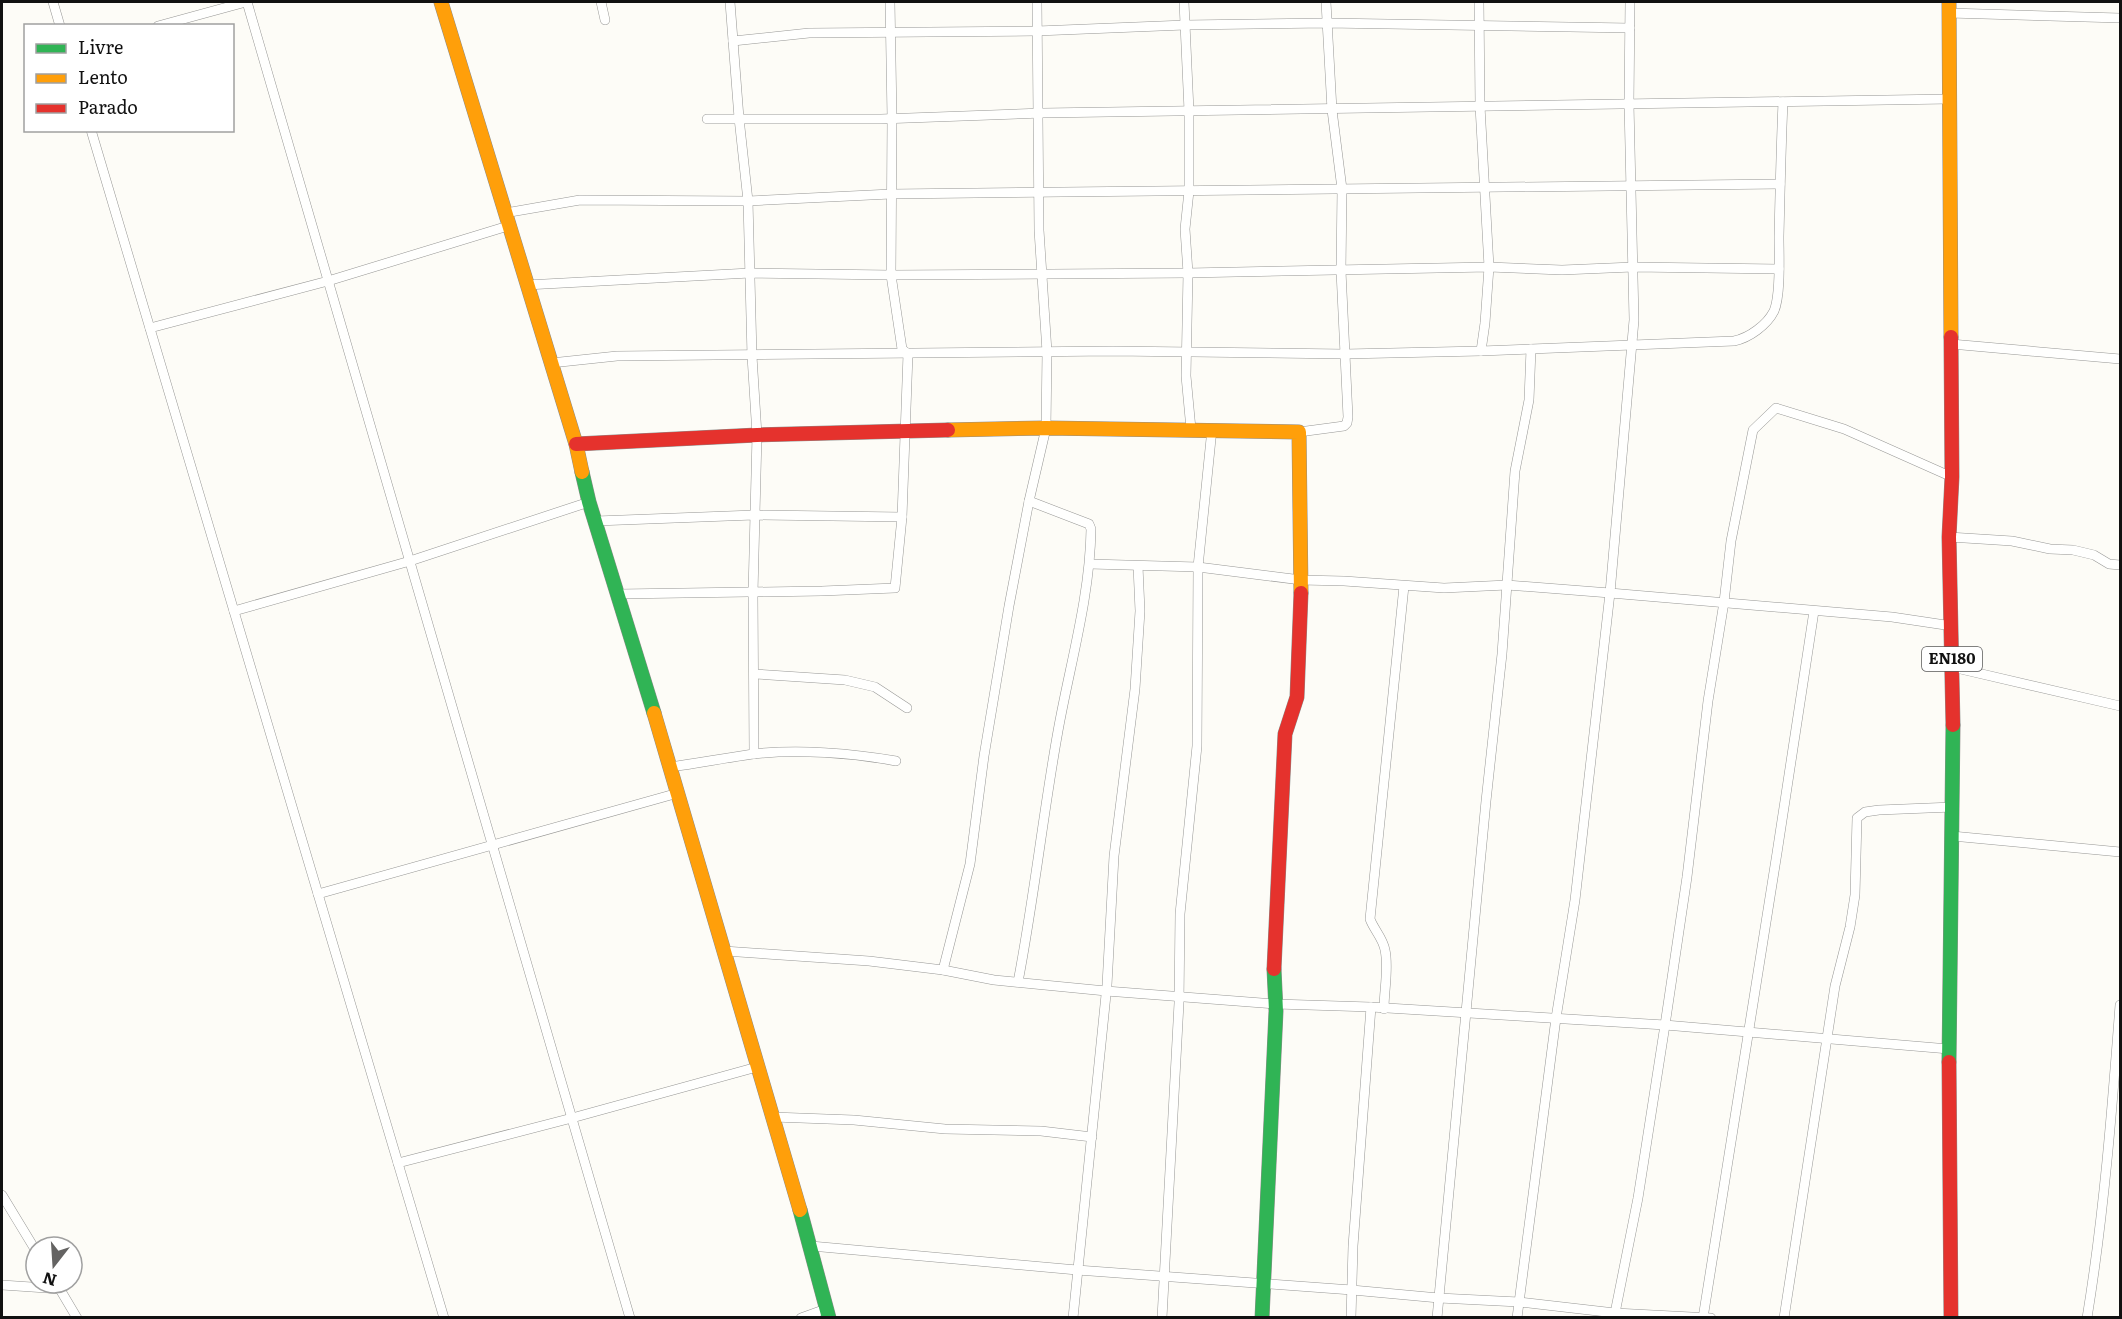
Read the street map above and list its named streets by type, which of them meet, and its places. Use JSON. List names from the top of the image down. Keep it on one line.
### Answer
{"streets":{"street":["EN180"]},"legend":["Livre","Lento","Parado"],"north":"bottom"}
